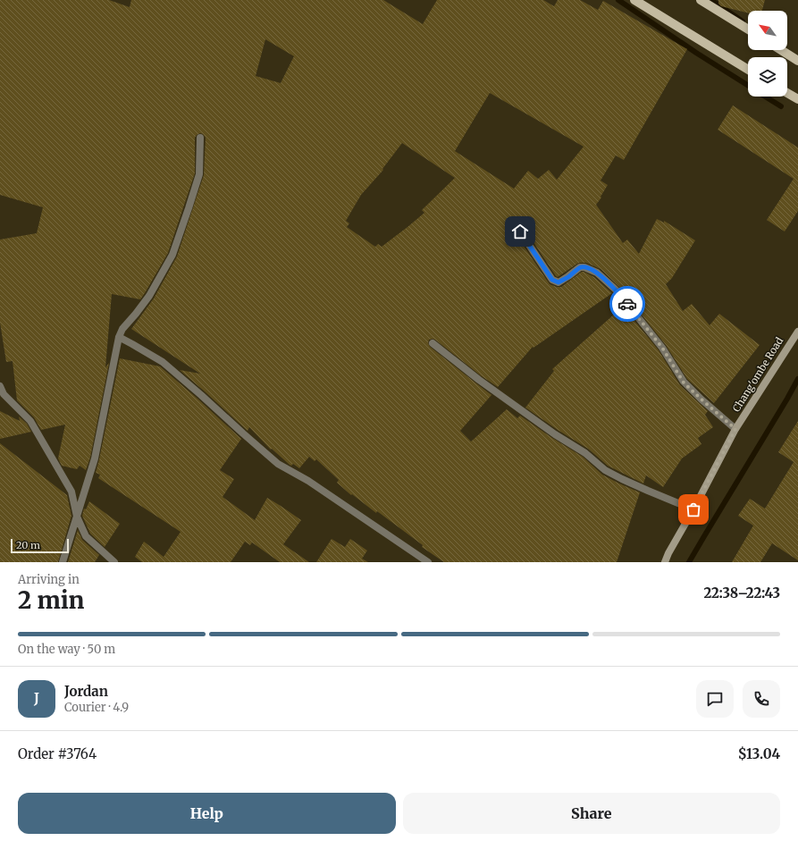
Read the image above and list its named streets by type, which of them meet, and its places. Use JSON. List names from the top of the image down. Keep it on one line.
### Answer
{"streets":{"street":["Chang'ombe Road"]},"scale_bar":"20 m","north":"top left","page":{"scale":"20 m","heading":["2 min","Arriving in","22:38–22:43"],"panel":["Jordan","Courier · 4.9","Order #3764","$13.04"],"bar":"On the way · 50 m","round":"J","buttons":["Help","Share"]}}
